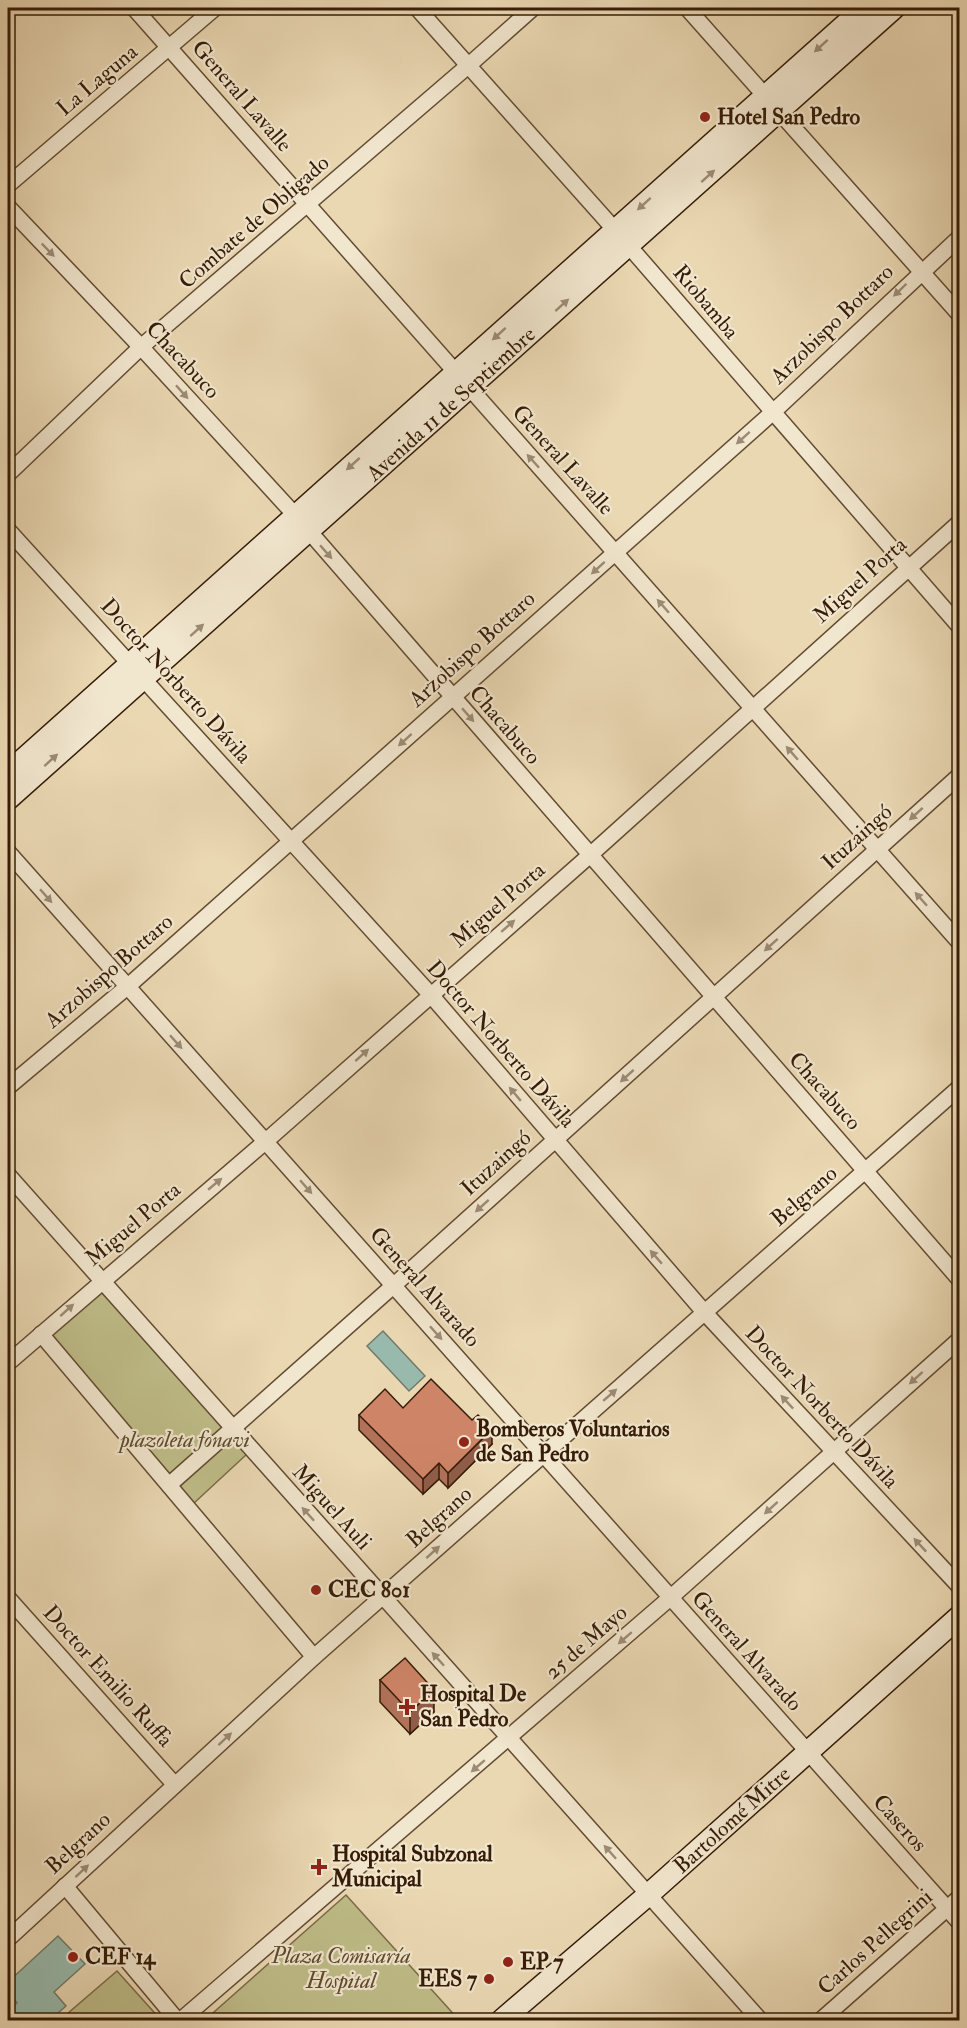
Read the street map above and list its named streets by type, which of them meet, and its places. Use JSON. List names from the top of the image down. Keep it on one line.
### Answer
{"streets":{"main road":["Avenida 11 de Septiembre","Bartolomé Mitre"],"street":["La Laguna","General Lavalle","Combate de Obligado","Riobamba","Arzobispo Bottaro","Chacabuco","Miguel Porta","Doctor Norberto Dávila","Ituzaingó","Belgrano","General Alvarado","Miguel Auli","25 de Mayo","Doctor Emilio Ruffa","Caseros","Carlos Pellegrini"]},"crossings":[["La Laguna","General Lavalle"],["General Lavalle","Combate de Obligado"],["General Lavalle","Arzobispo Bottaro"],["General Lavalle","Avenida 11 de Septiembre"],["General Lavalle","Miguel Porta"],["General Lavalle","Ituzaingó"],["Combate de Obligado","Riobamba"],["Combate de Obligado","Chacabuco"],["Riobamba","Arzobispo Bottaro"],["Riobamba","Avenida 11 de Septiembre"],["Riobamba","Miguel Porta"],["Arzobispo Bottaro","Chacabuco"],["Arzobispo Bottaro","Doctor Norberto Dávila"],["Arzobispo Bottaro","General Alvarado"],["Chacabuco","Avenida 11 de Septiembre"],["Chacabuco","Miguel Porta"],["Chacabuco","Ituzaingó"],["Chacabuco","Belgrano"],["Avenida 11 de Septiembre","Doctor Norberto Dávila"],["Miguel Porta","Doctor Norberto Dávila"],["Miguel Porta","General Alvarado"],["Miguel Porta","Miguel Auli"],["Doctor Norberto Dávila","Ituzaingó"],["Doctor Norberto Dávila","Belgrano"],["Doctor Norberto Dávila","25 de Mayo"],["Ituzaingó","General Alvarado"],["Ituzaingó","Miguel Auli"],["Belgrano","General Alvarado"],["Belgrano","Miguel Auli"],["Belgrano","Doctor Emilio Ruffa"],["General Alvarado","25 de Mayo"],["General Alvarado","Bartolomé Mitre"],["General Alvarado","Caseros"],["Miguel Auli","25 de Mayo"],["Miguel Auli","Bartolomé Mitre"],["Bartolomé Mitre","Caseros"],["Caseros","Carlos Pellegrini"]],"one_way":["General Lavalle","Arzobispo Bottaro","Chacabuco","Miguel Porta","Doctor Norberto Dávila","Ituzaingó","Belgrano","General Alvarado","25 de Mayo"],"parks":["plazoleta fonavi","Plaza Comisaría Hospital"],"places":{"other":["Hotel San Pedro","Bomberos Voluntarios de San Pedro","CEC 801","CEF 14","EP 7","EES 7"],"health":["Hospital De San Pedro","Hospital Subzonal Municipal"]}}
